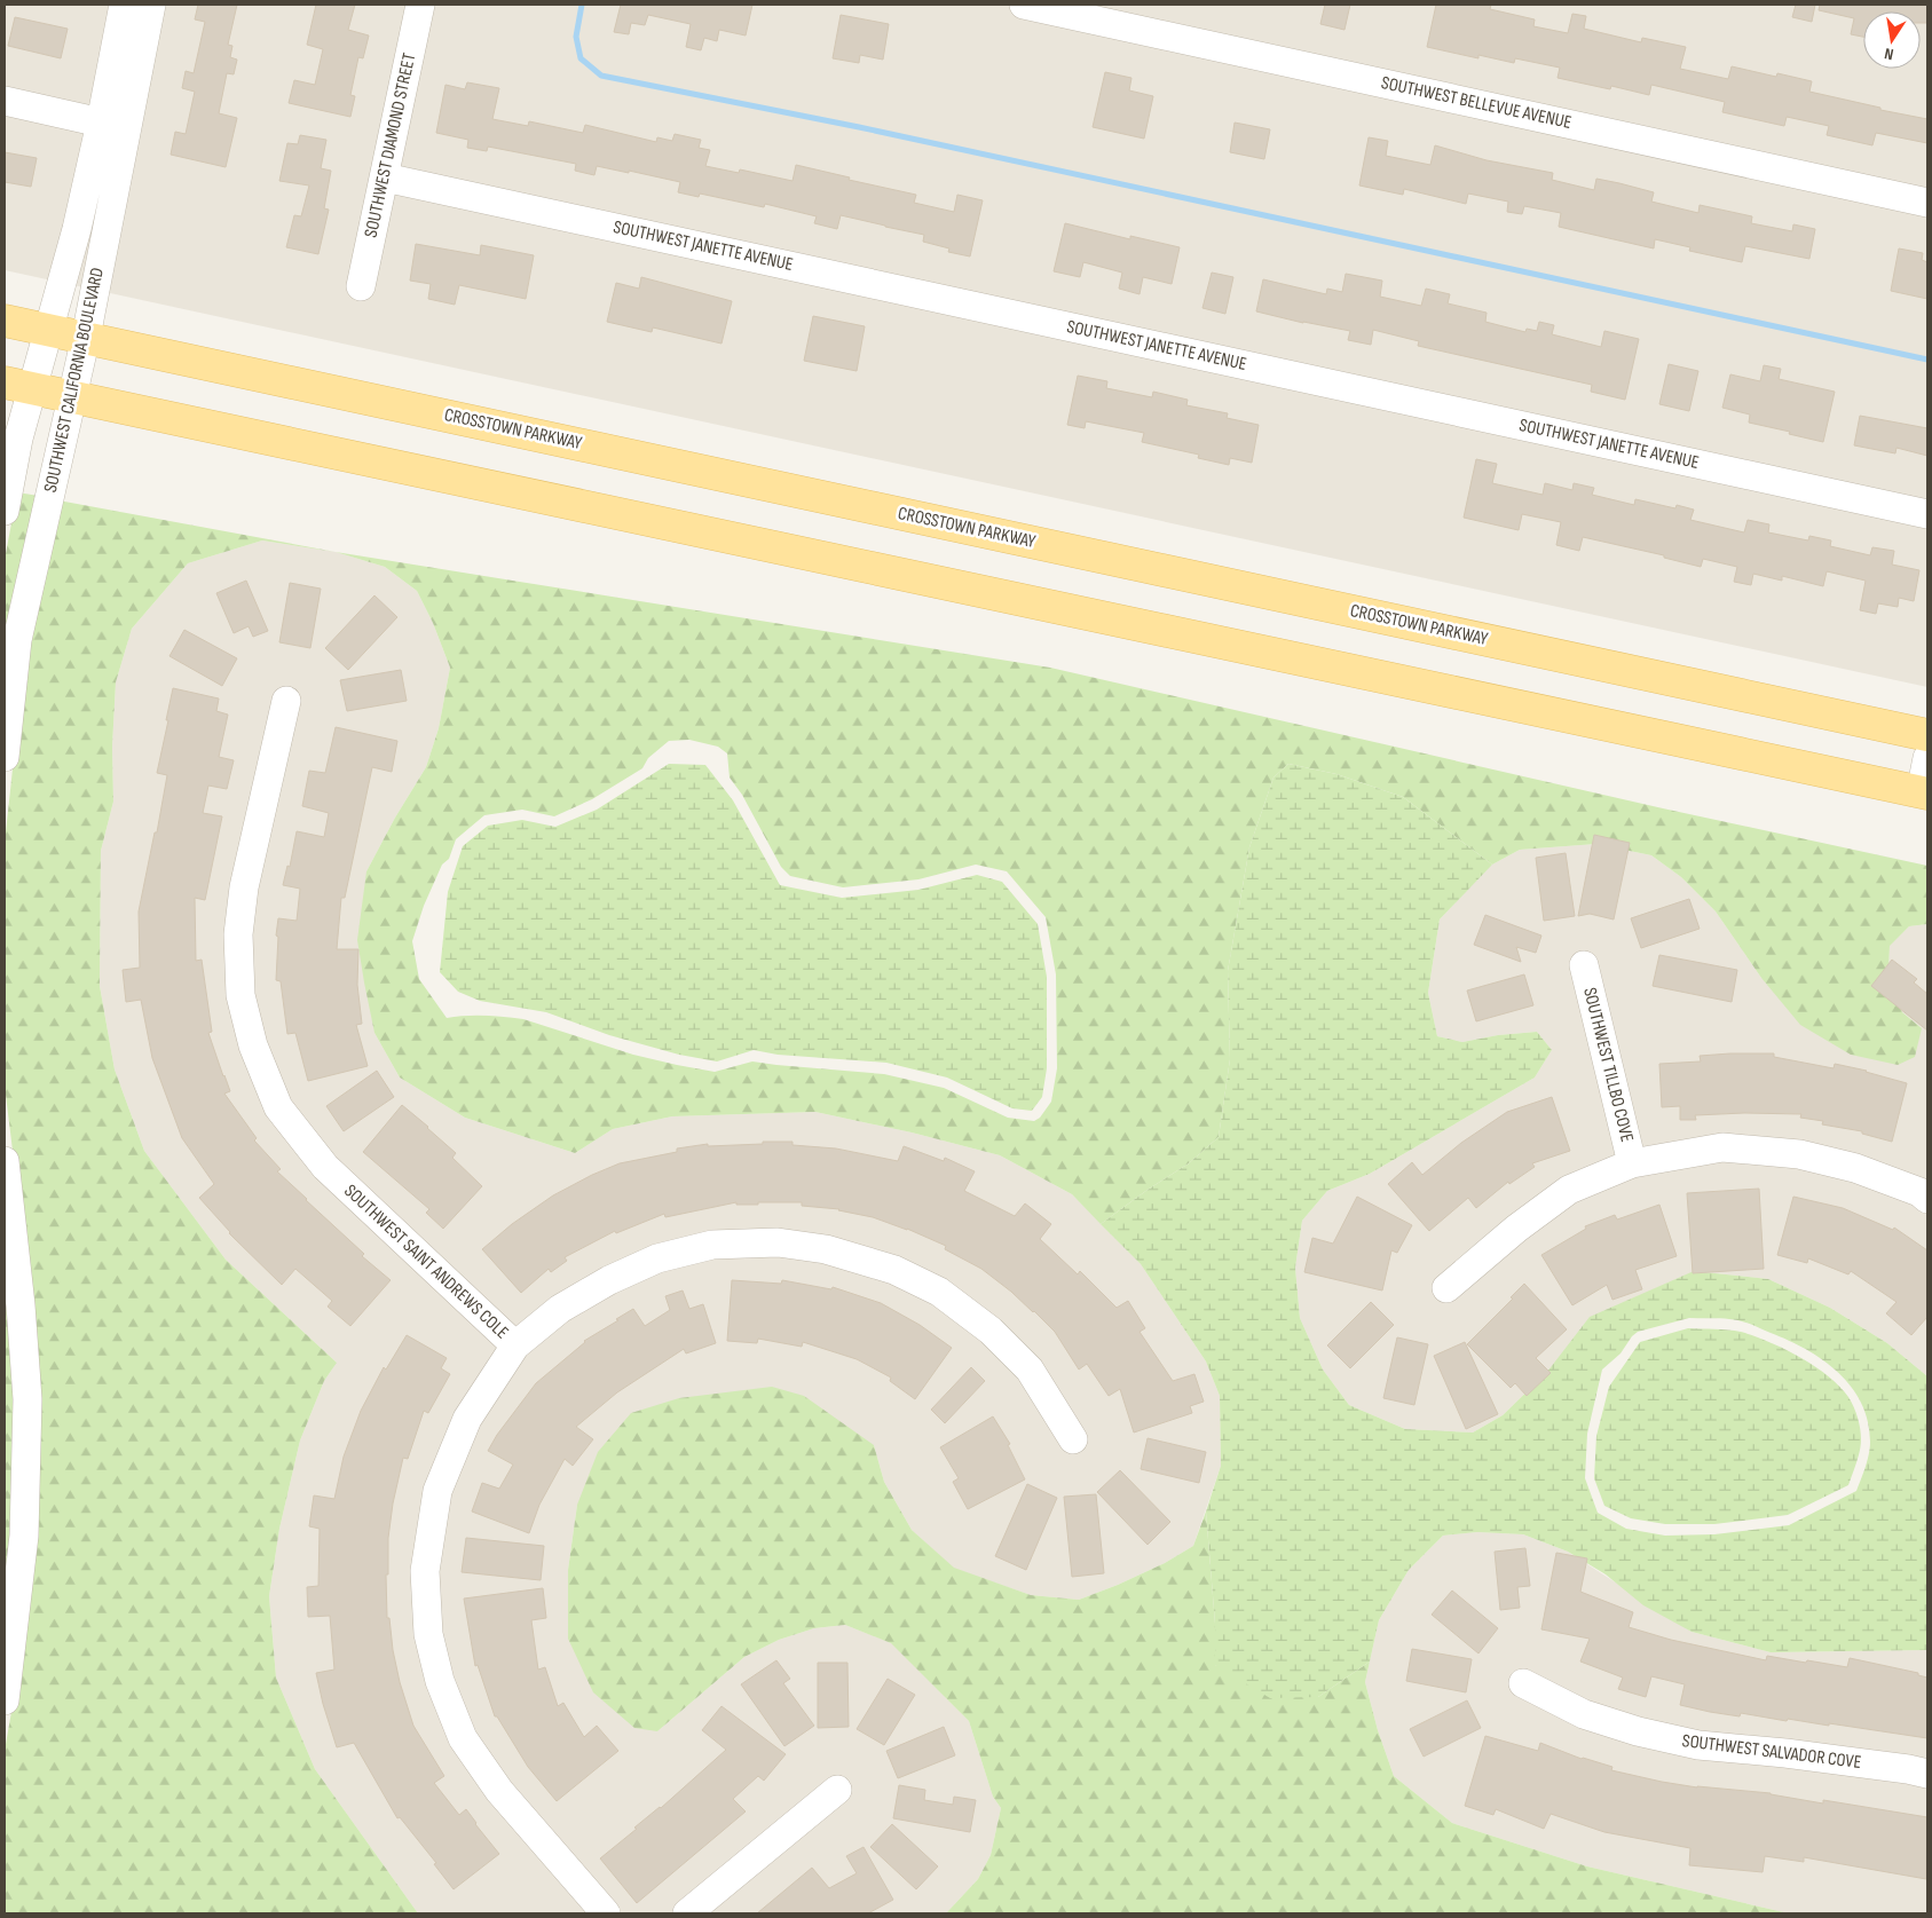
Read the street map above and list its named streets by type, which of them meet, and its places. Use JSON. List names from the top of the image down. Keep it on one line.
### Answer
{"streets":{"main road":["CROSSTOWN PARKWAY"],"street":["SOUTHWEST BELLEVUE AVENUE","SOUTHWEST DIAMOND STREET","SOUTHWEST JANETTE AVENUE","SOUTHWEST CALIFORNIA BOULEVARD","SOUTHWEST TILLBO COVE","SOUTHWEST SAINT ANDREWS COLE","SOUTHWEST SALVADOR COVE"]},"crossings":[["SOUTHWEST DIAMOND STREET","SOUTHWEST JANETTE AVENUE"],["SOUTHWEST CALIFORNIA BOULEVARD","CROSSTOWN PARKWAY"]],"north":"bottom"}
